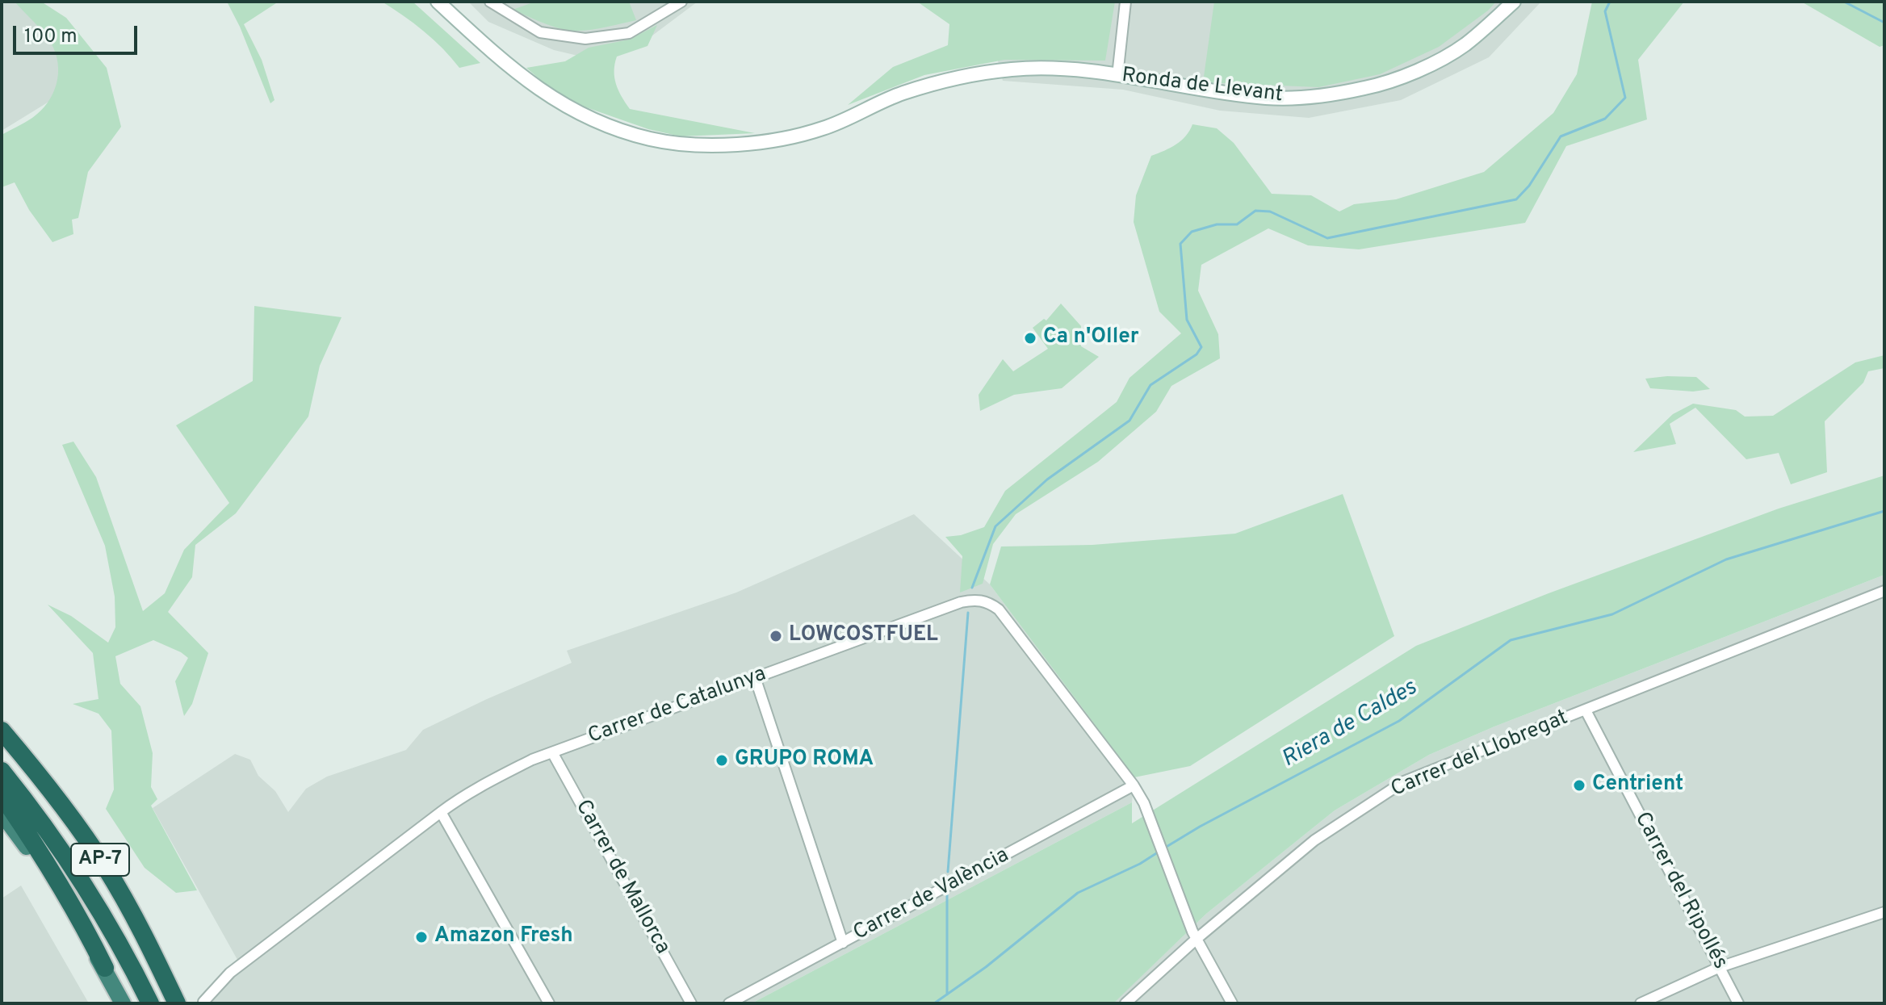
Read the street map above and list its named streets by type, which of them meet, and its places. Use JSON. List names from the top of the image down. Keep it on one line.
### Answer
{"streets":{"highway":["AP-7"],"main road":["Ronda de Llevant"],"street":["Carrer de Catalunya","Carrer del Llobregat","Carrer de Mallorca","Carrer del Ripollés","Carrer de València"]},"crossings":[["Carrer de Catalunya","Carrer del Llobregat"],["Carrer de Catalunya","Carrer de Mallorca"],["Carrer de Catalunya","Carrer de València"],["Carrer del Llobregat","Carrer del Ripollés"]],"water":["Riera de Caldes"],"places":["Ca n'Oller","LOWCOSTFUEL","GRUPO ROMA","Centrient","Amazon Fresh"],"scale_bar":"100 m"}
